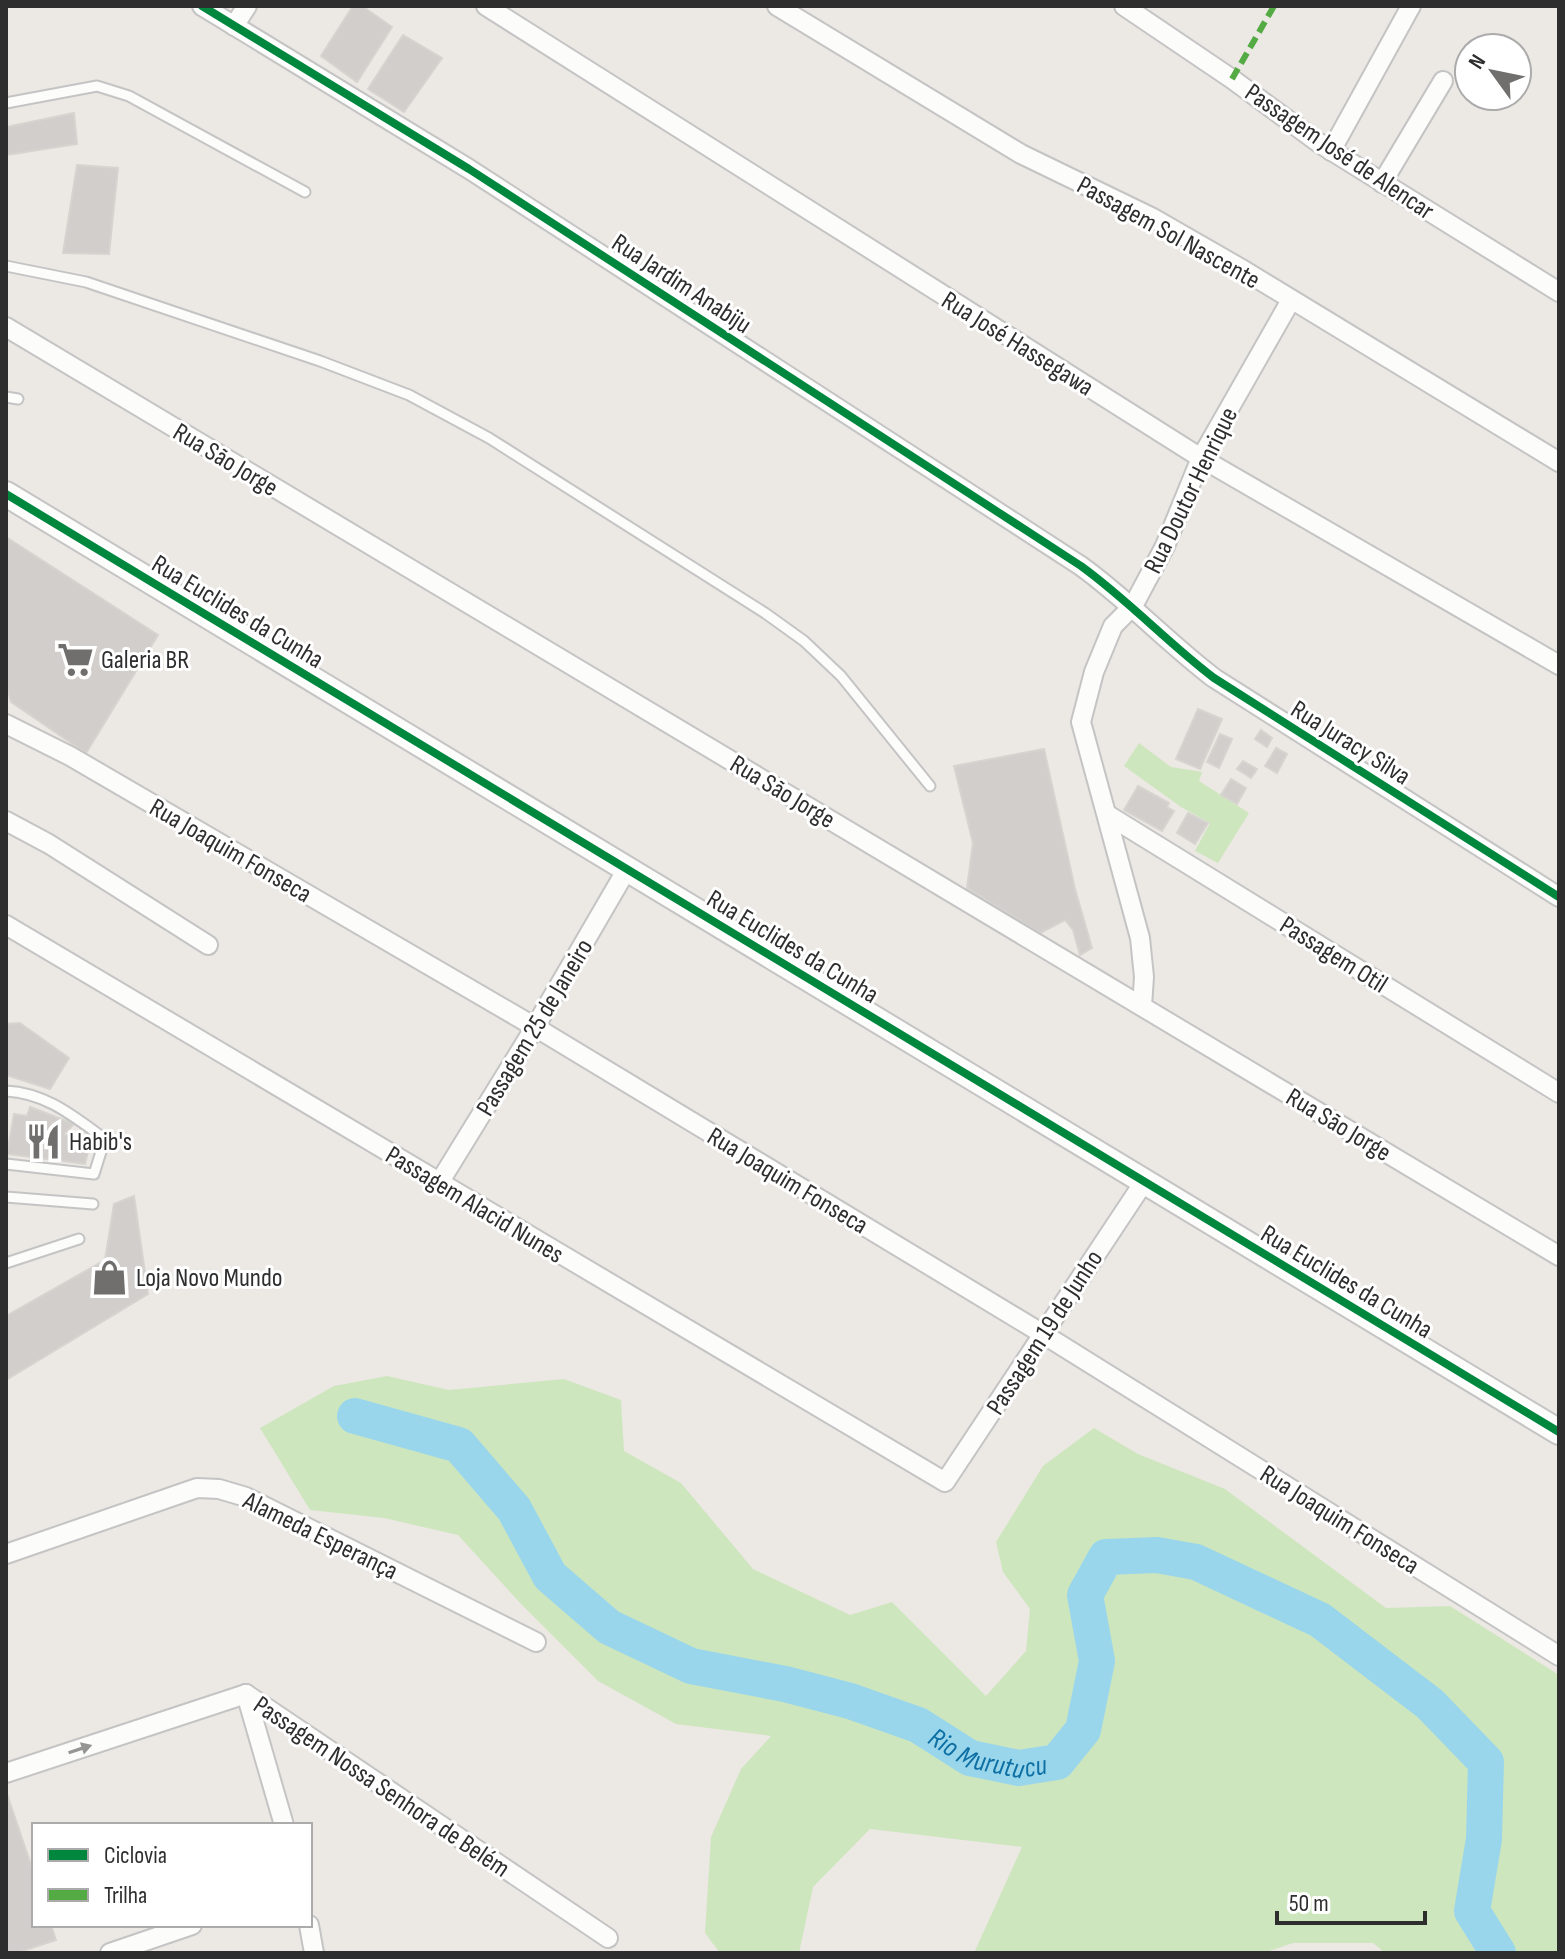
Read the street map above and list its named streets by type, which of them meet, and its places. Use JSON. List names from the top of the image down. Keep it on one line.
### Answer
{"streets":{"street":["Passagem José de Alencar","Passagem Sol Nascente","Rua Jardim Anabiju","Rua José Hassegawa","Rua São Jorge","Rua Doutor Henrique","Rua Euclides da Cunha","Rua Juracy Silva","Rua Joaquim Fonseca","Passagem Otil","Passagem 25 de Janeiro","Passagem Alacid Nunes","Passagem 19 de Junho","Alameda Esperança","Passagem Nossa Senhora de Belém"]},"crossings":[["Passagem Sol Nascente","Rua Doutor Henrique"],["Rua Jardim Anabiju","Rua Doutor Henrique"],["Rua Jardim Anabiju","Rua Juracy Silva"],["Rua José Hassegawa","Rua Doutor Henrique"],["Rua São Jorge","Rua Doutor Henrique"],["Rua Doutor Henrique","Rua Juracy Silva"],["Rua Doutor Henrique","Passagem Otil"],["Rua Euclides da Cunha","Passagem 25 de Janeiro"],["Rua Euclides da Cunha","Passagem 19 de Junho"],["Rua Joaquim Fonseca","Passagem 25 de Janeiro"],["Rua Joaquim Fonseca","Passagem 19 de Junho"],["Passagem 25 de Janeiro","Passagem Alacid Nunes"],["Passagem Alacid Nunes","Passagem 19 de Junho"]],"one_way":["Passagem Nossa Senhora de Belém"],"water":["Rio Murutucu"],"places":{"supermarket":["Galeria BR"],"restaurant":["Habib's"],"shop":["Loja Novo Mundo"]},"legend":["Ciclovia","Trilha"],"scale_bar":"50 m","north":"top left"}
